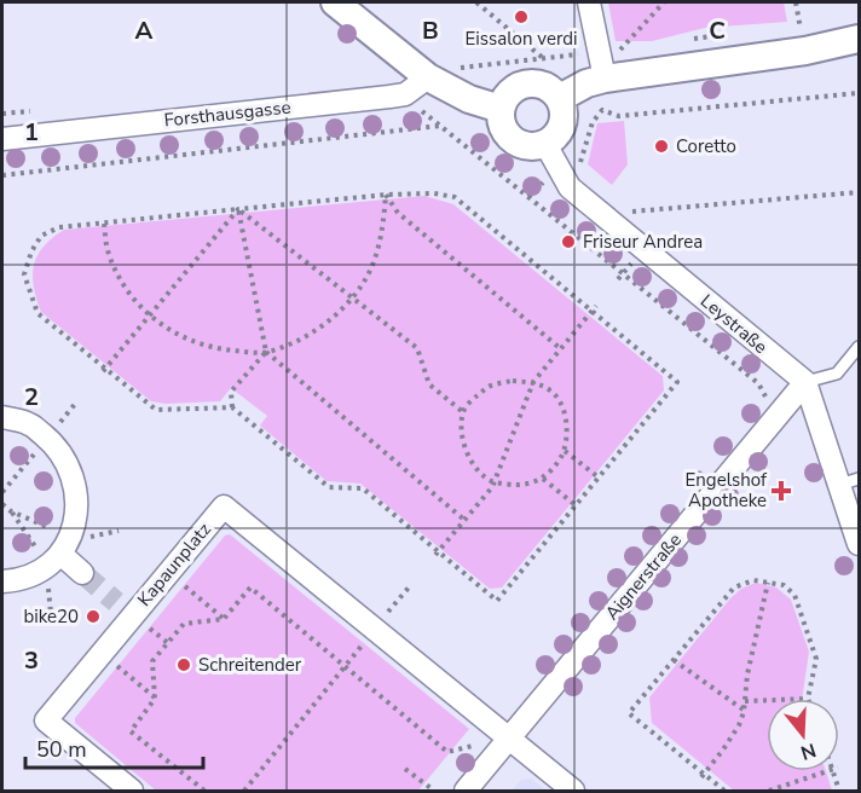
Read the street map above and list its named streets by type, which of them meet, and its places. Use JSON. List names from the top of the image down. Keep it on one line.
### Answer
{"streets":{"street":["Forsthausgasse","Leystraße","Kapaunplatz","Aignerstraße"]},"crossings":[["Leystraße","Aignerstraße"],["Kapaunplatz","Aignerstraße"]],"places":{"other":["Eissalon verdi","Coretto","Friseur Andrea","bike20","Schreitender"],"health":["Engelshof Apotheke"]},"scale_bar":"50 m","north":"bottom","grid":{"columns":["A","B","C"],"rows":["1","2","3"]}}
